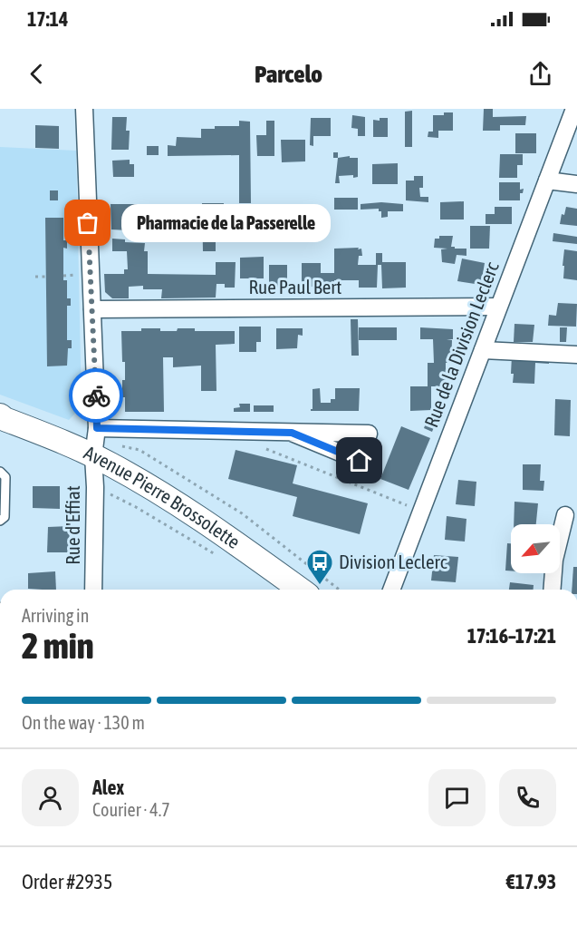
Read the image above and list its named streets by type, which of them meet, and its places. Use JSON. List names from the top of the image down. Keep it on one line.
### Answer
{"streets":{"main road":["Avenue Pierre Brossolette"],"street":["Rue Paul Bert","Rue de la Division Leclerc","Rue d'Effiat"]},"crossings":[["Rue Paul Bert","Rue de la Division Leclerc"],["Rue Paul Bert","Rue d'Effiat"],["Avenue Pierre Brossolette","Rue d'Effiat"]],"places":{"other":["Pharmacie de la Passerelle"],"bus stop":["Division Leclerc"]},"north":"bottom left","page":{"status":"17:14","header":"Parcelo","bubble":"Pharmacie de la Passerelle","heading":["2 min","Arriving in","17:16–17:21"],"panel":["Alex","Courier · 4.7","Order #2935","€17.93"],"bar":"On the way · 130 m"}}
